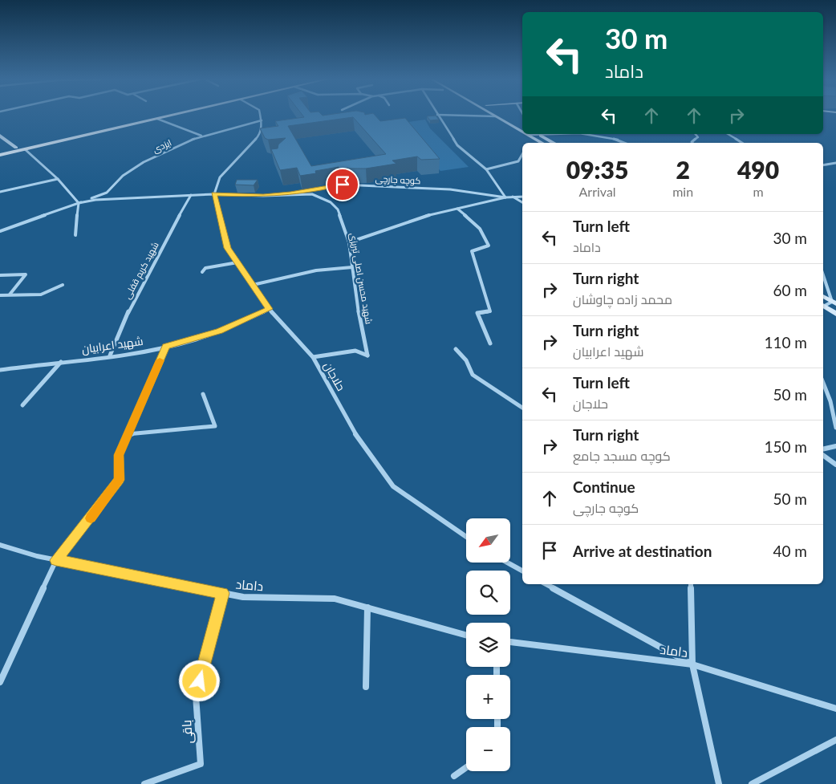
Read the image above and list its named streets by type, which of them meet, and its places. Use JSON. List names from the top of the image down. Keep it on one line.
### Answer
{"streets":{"street":["ایزدی","کوچه جارچی","شهید کریم قفلی","شهید محسن اصلی تبریزی","شهید اعرابیان","حلاجان","داماد","باقی"]},"crossings":[["کوچه جارچی","شهید محسن اصلی تبریزی"],["شهید کریم قفلی","شهید اعرابیان"],["شهید محسن اصلی تبریزی","حلاجان"],["شهید اعرابیان","حلاجان"],["داماد","باقی"]],"north":"bottom left","page":{"turn":["30 m","داماد"],"eta":["09:35","Arrival","2","min","490","m"],"list":[{"name":"Turn left","note":"داماد","value":"30 m"},{"name":"Turn right","note":"محمد زاده چاوشان","value":"60 m"},{"name":"Turn right","note":"شهید اعرابیان","value":"110 m"},{"name":"Turn left","note":"حلاجان","value":"50 m"},{"name":"Turn right","note":"کوچه مسجد جامع","value":"150 m"},{"name":"Continue","note":"کوچه جارچی","value":"50 m"},{"name":"Arrive at destination","value":"40 m"}],"map_buttons":["+","−"]}}
